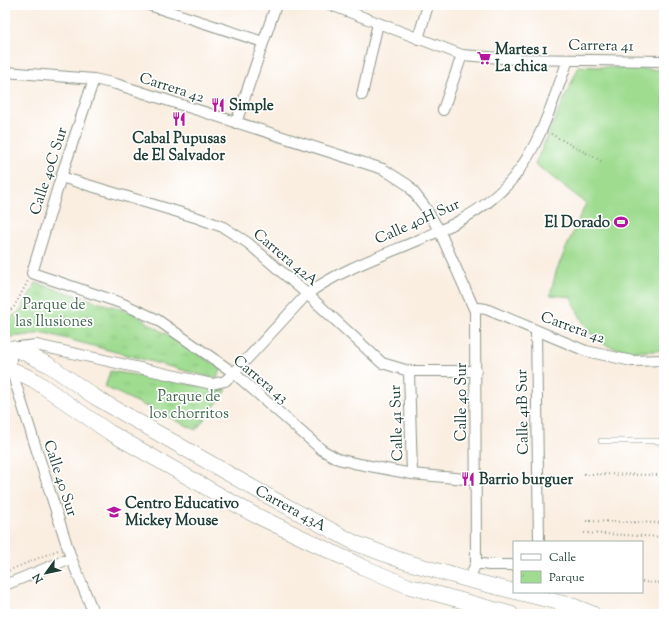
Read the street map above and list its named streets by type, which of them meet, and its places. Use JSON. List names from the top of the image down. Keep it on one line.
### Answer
{"streets":{"main road":["Carrera 43A"],"street":["Carrera 41","Carrera 42","Calle 40C Sur","Calle 40H Sur","Carrera 42A","Carrera 43","Calle 40 Sur","Calle 41B Sur","Calle 41 Sur"]},"crossings":[["Carrera 41","Calle 40H Sur"],["Carrera 42","Calle 40C Sur"],["Carrera 42","Calle 40H Sur"],["Carrera 42","Calle 40 Sur"],["Carrera 42","Calle 41B Sur"],["Calle 40C Sur","Carrera 42A"],["Calle 40C Sur","Carrera 43"],["Calle 40H Sur","Carrera 42A"],["Calle 40H Sur","Carrera 43"],["Calle 40H Sur","Calle 40 Sur"],["Carrera 42A","Calle 40 Sur"],["Carrera 42A","Calle 41 Sur"],["Carrera 43","Calle 40 Sur"],["Carrera 43","Calle 41 Sur"],["Calle 40 Sur","Carrera 43A"]],"parks":["Parque de las Ilusiones","Parque de los chorritos"],"places":{"supermarket":["Martes 1 La chica"],"restaurant":["Simple","Cabal Pupusas de El Salvador","Barrio burguer"],"sports":["El Dorado"],"school or university":["Centro Educativo Mickey Mouse"]},"legend":["Calle","Parque"],"north":"bottom left"}
